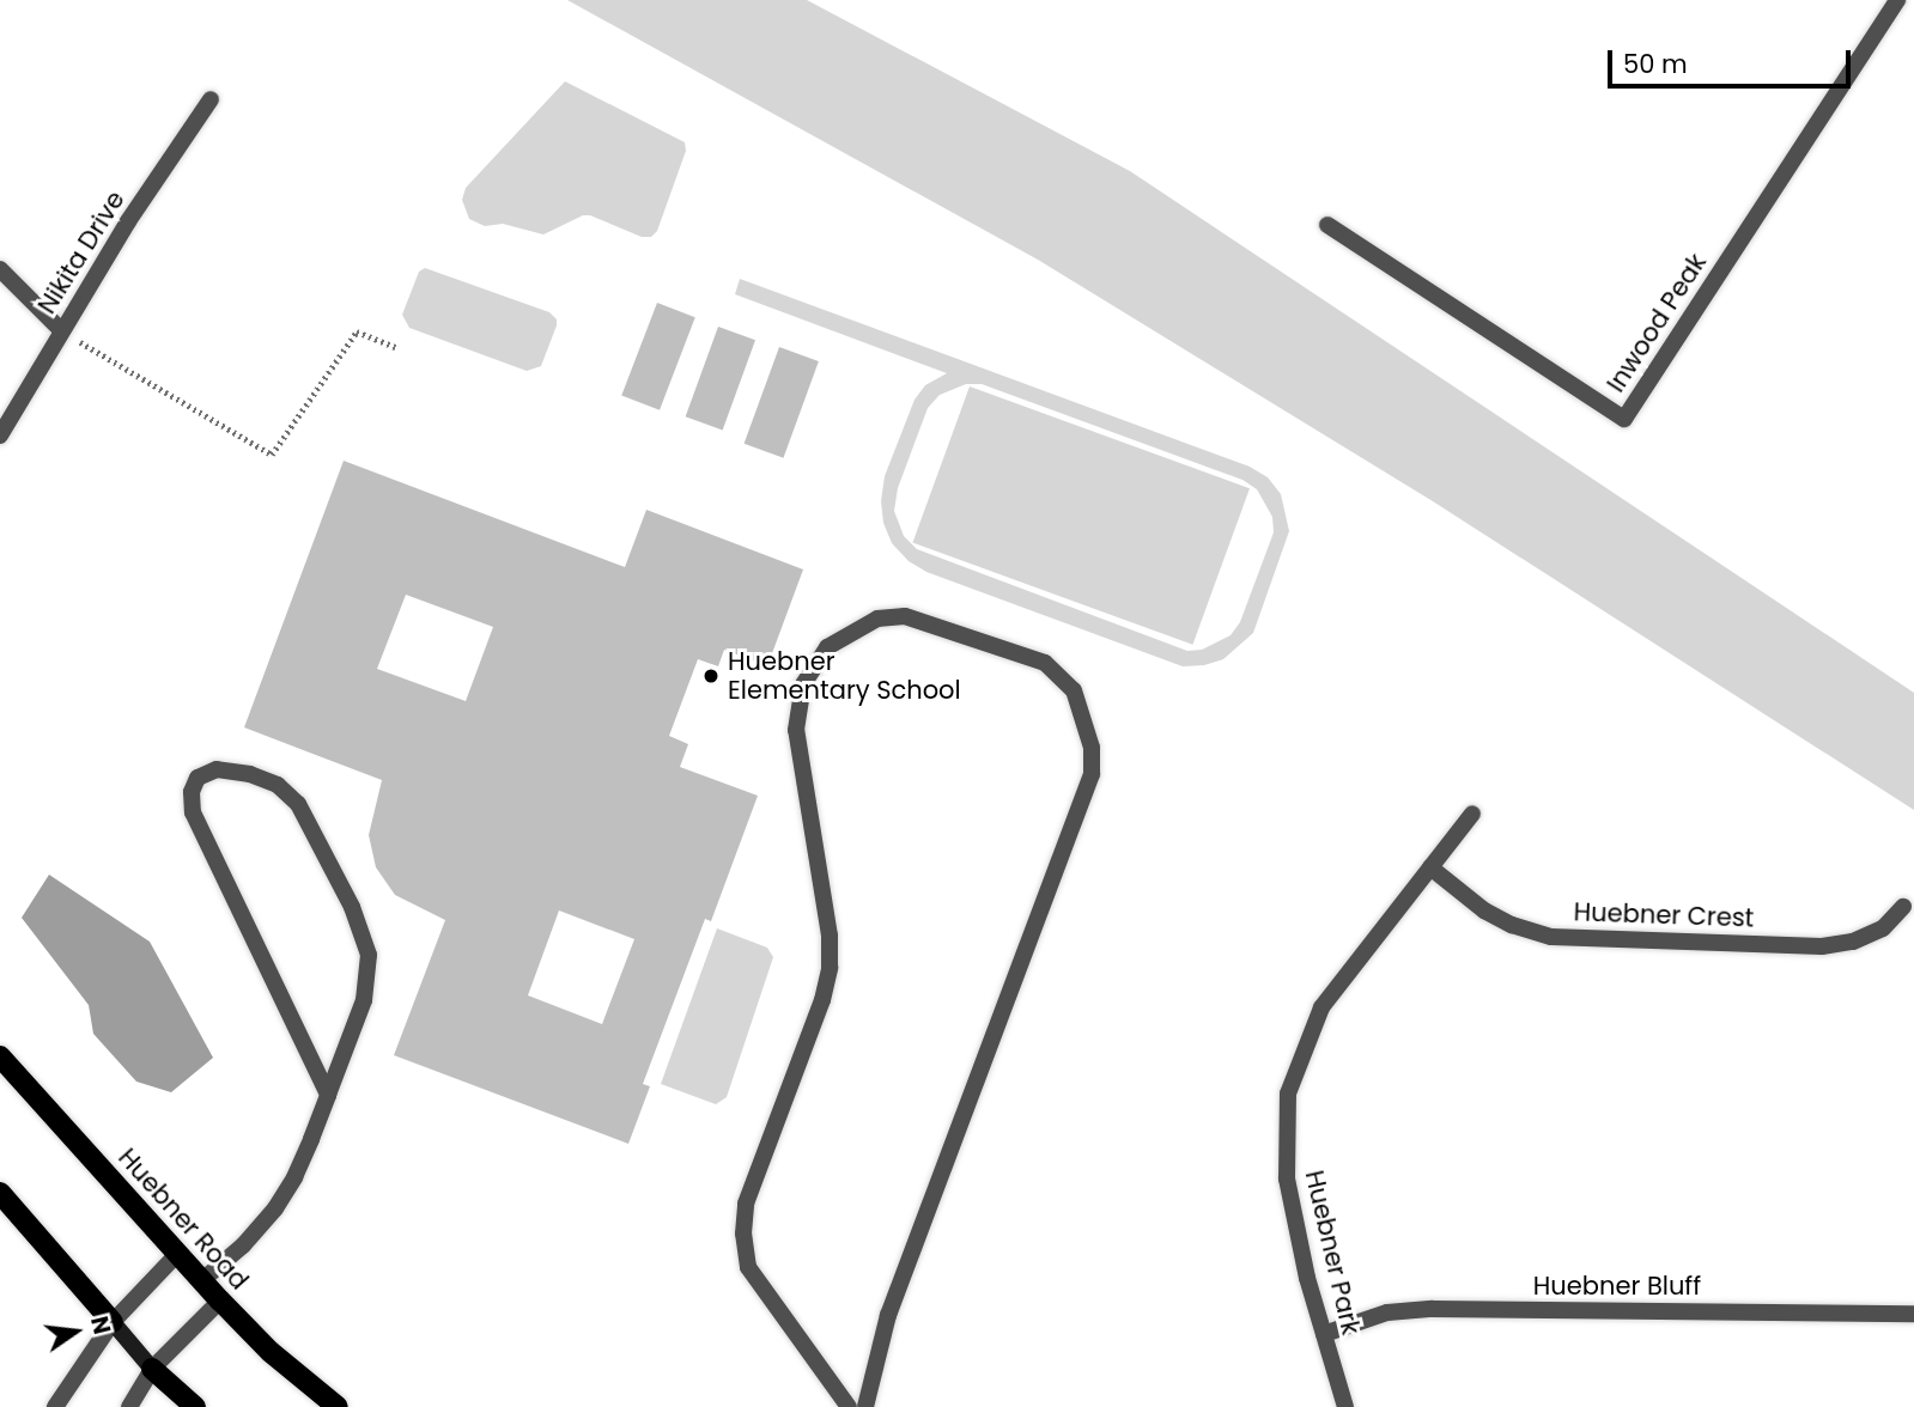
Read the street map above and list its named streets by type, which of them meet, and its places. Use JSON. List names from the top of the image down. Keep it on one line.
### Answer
{"streets":{"main road":["Huebner Road"],"street":["Nikita Drive","Inwood Peak","Huebner Crest","Huebner Park","Huebner Bluff"]},"crossings":[["Huebner Crest","Huebner Park"],["Huebner Park","Huebner Bluff"]],"places":["Huebner Elementary School"],"scale_bar":"50 m","north":"right"}
